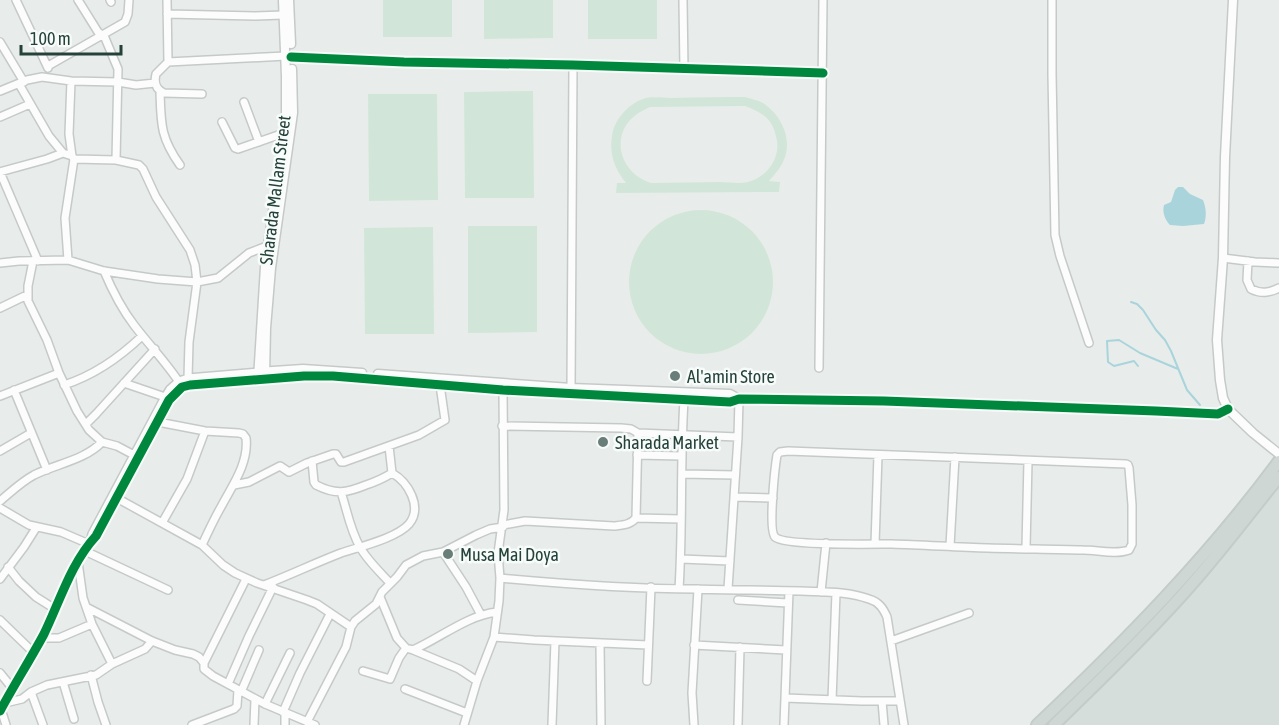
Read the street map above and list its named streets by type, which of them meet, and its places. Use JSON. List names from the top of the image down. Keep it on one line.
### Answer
{"streets":{"street":["Sharada Mallam Street"]},"places":["Al'amin Store","Sharada Market","Musa Mai Doya"],"scale_bar":"100 m"}
